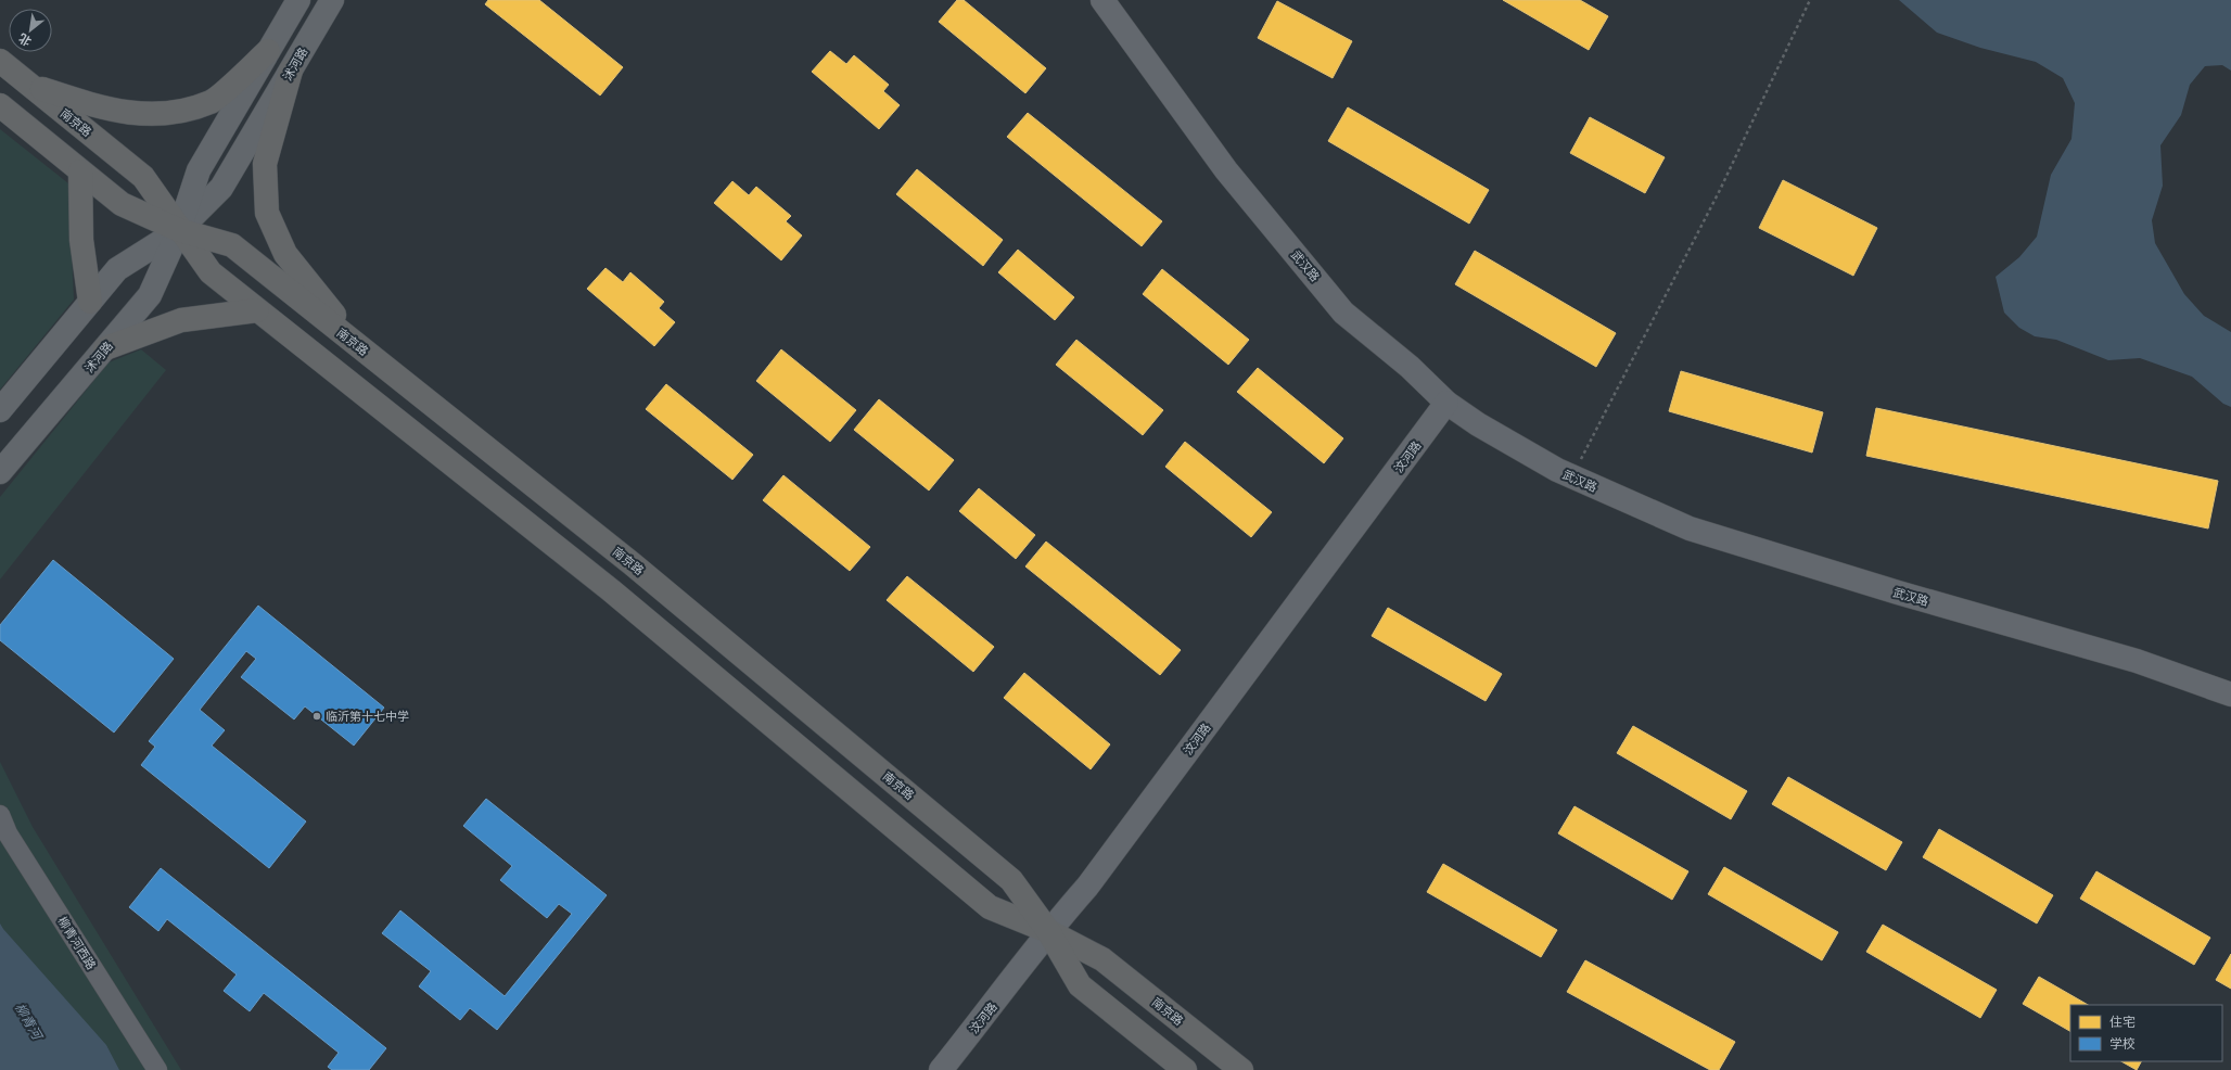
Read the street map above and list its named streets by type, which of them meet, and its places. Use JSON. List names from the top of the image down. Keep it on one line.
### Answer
{"streets":{"highway":["南京路"],"main road":["沭河路"],"street":["武汉路","汶河路","柳青河西路"]},"crossings":[["沭河路","南京路"],["南京路","汶河路"],["武汉路","汶河路"]],"water":["柳青河"],"places":["临沂第十七中学"],"legend":["住宅","学校"],"north":"bottom left"}
